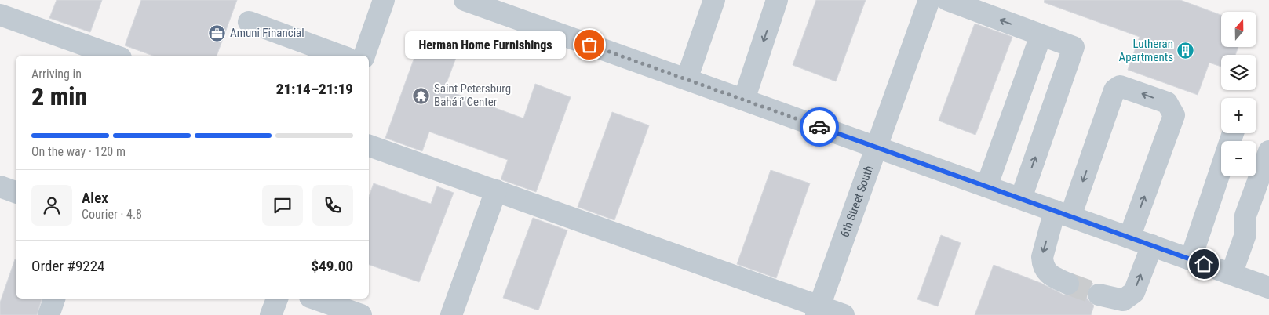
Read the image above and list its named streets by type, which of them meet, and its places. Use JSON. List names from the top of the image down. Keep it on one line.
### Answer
{"streets":{"street":["6th Street South"]},"places":{"office":["Amuni Financial"],"other":["Herman Home Furnishings"],"building":["Lutheran Apartments"],"temple":["Saint Petersburg Bahá'í' Center"]},"north":"top","page":{"map_buttons":["+","−"],"bubble":"Herman Home Furnishings","heading":["2 min","Arriving in","21:14–21:19"],"panel":["Alex","Courier · 4.8","Order #9224","$49.00"],"bar":"On the way · 120 m"}}
